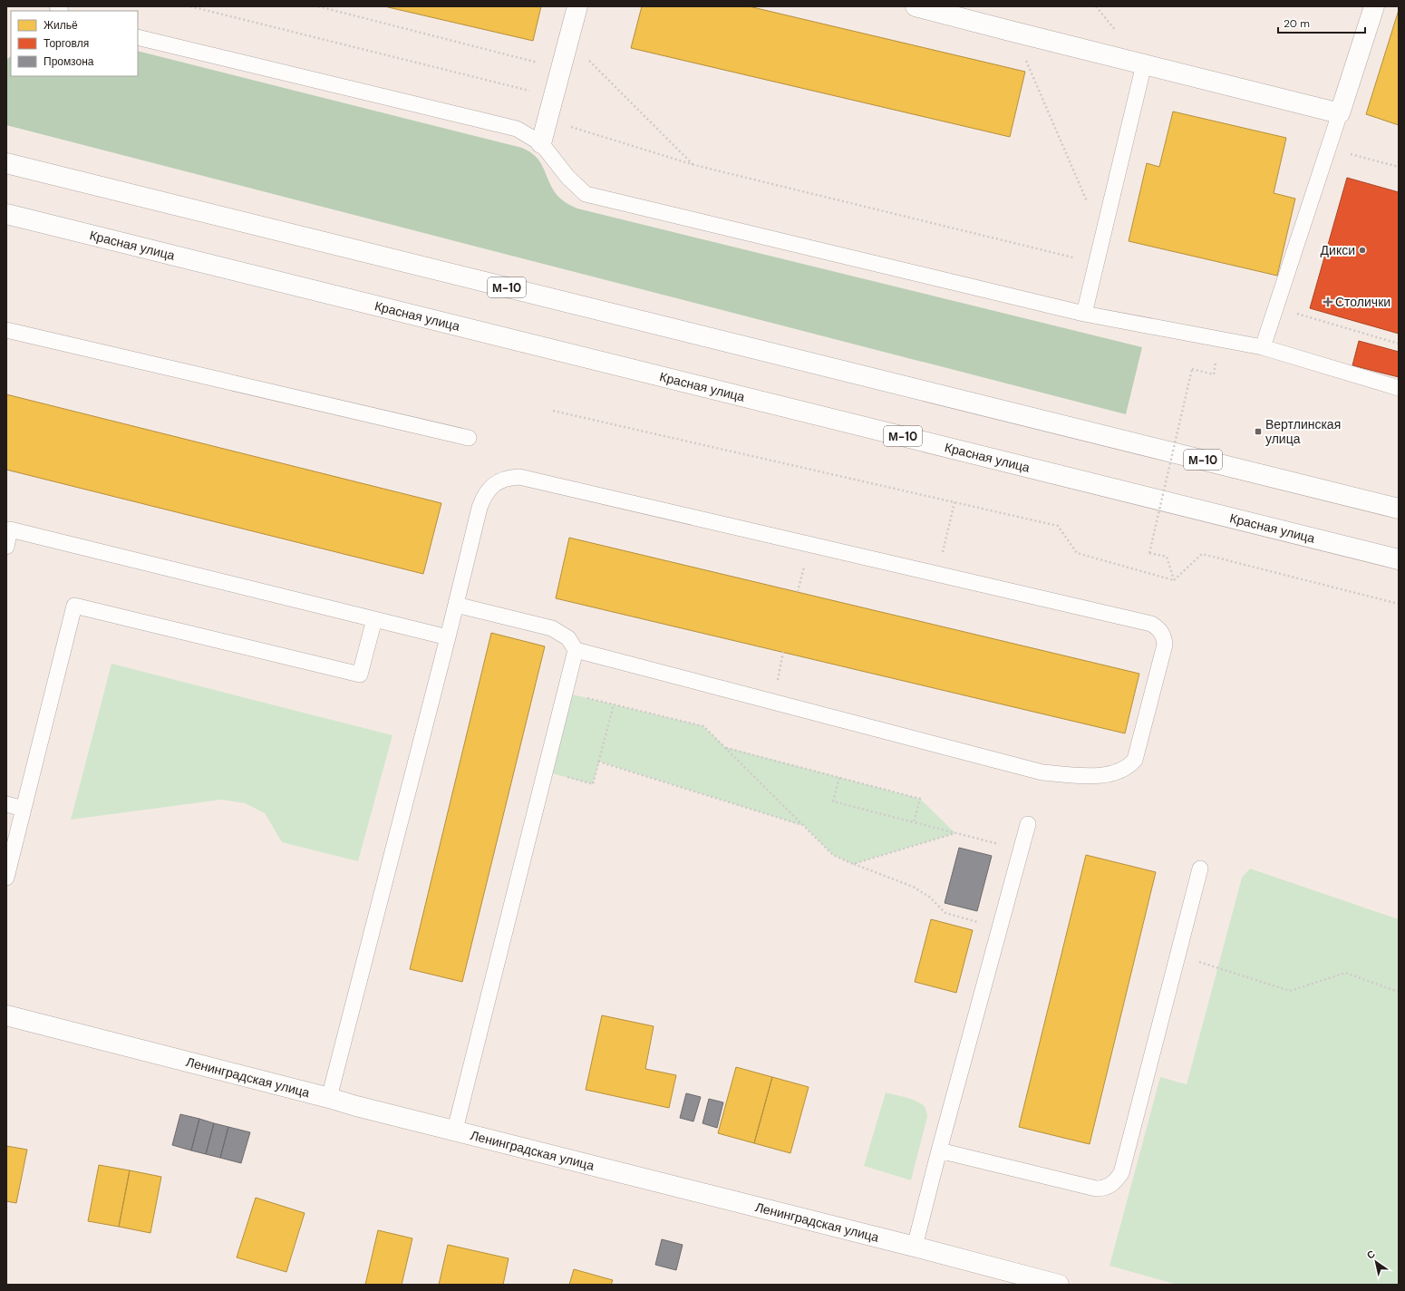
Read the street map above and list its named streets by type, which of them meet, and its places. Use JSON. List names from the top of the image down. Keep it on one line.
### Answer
{"streets":{"main road":["Красная улица","М-10","Ленинградская улица"]},"places":{"other":["Дикси"],"health":["Столички"],"transit":["Вертлинская улица"]},"legend":["Жильё","Торговля","Промзона"],"scale_bar":"20 m","north":"top left"}
